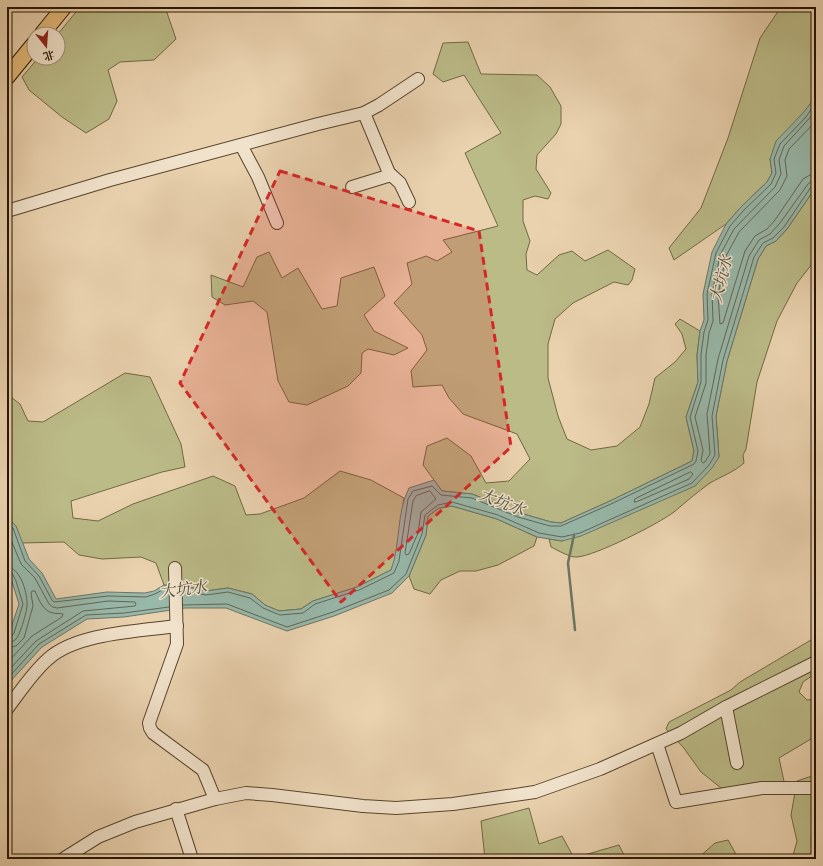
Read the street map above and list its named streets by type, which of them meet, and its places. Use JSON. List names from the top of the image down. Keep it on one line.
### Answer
{"water":["大坑水"],"north":"bottom"}
